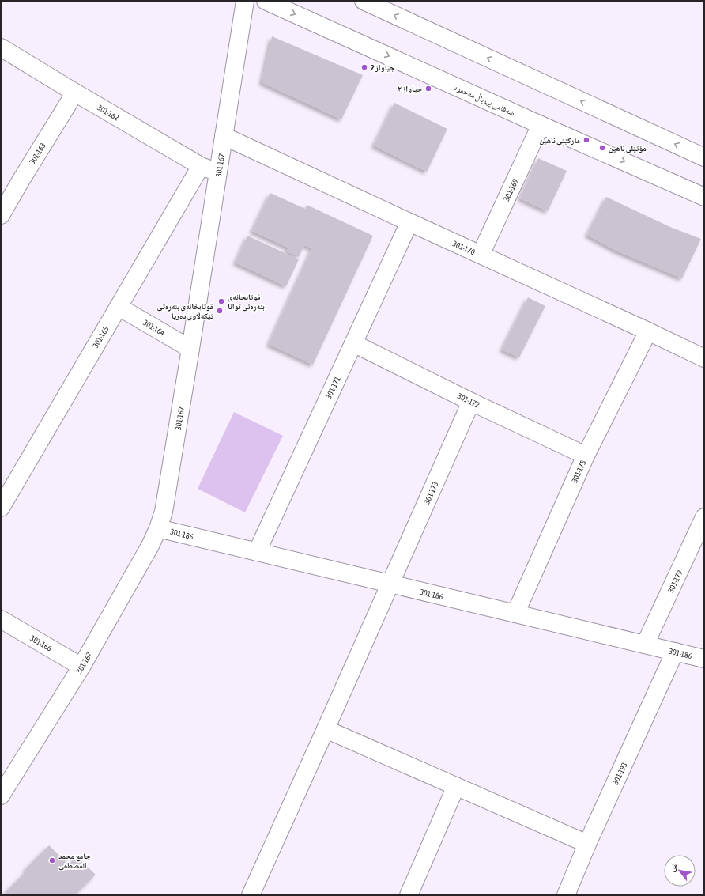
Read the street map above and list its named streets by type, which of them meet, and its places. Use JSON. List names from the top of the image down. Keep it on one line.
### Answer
{"streets":{"street":["شەقامی پیرباڵ مەحمود","301-162","301-163","301-167","301-169","301-170","301-164","301-165","301-171","301-172","301-175","301-173","301-186","301-179","301-166","301-193"]},"crossings":[["شەقامی پیرباڵ مەحمود","301-169"],["301-162","301-163"],["301-162","301-167"],["301-162","301-165"],["301-167","301-170"],["301-167","301-164"],["301-167","301-186"],["301-167","301-166"],["301-169","301-170"],["301-170","301-171"],["301-170","301-175"],["301-164","301-165"],["301-171","301-172"],["301-171","301-186"],["301-172","301-175"],["301-172","301-173"],["301-175","301-186"],["301-173","301-186"],["301-186","301-179"],["301-186","301-193"]],"places":["جیاواز 2","جیاواز ٢","مارکێتی ئاهین","مۆتێلی ئاهین","قوتابخانەی بنەڕەتی توانا","قوتابخانەی بنەڕەتی تێکەڵاوی دەریا","جامع محمد المصطفى"],"north":"top left"}
